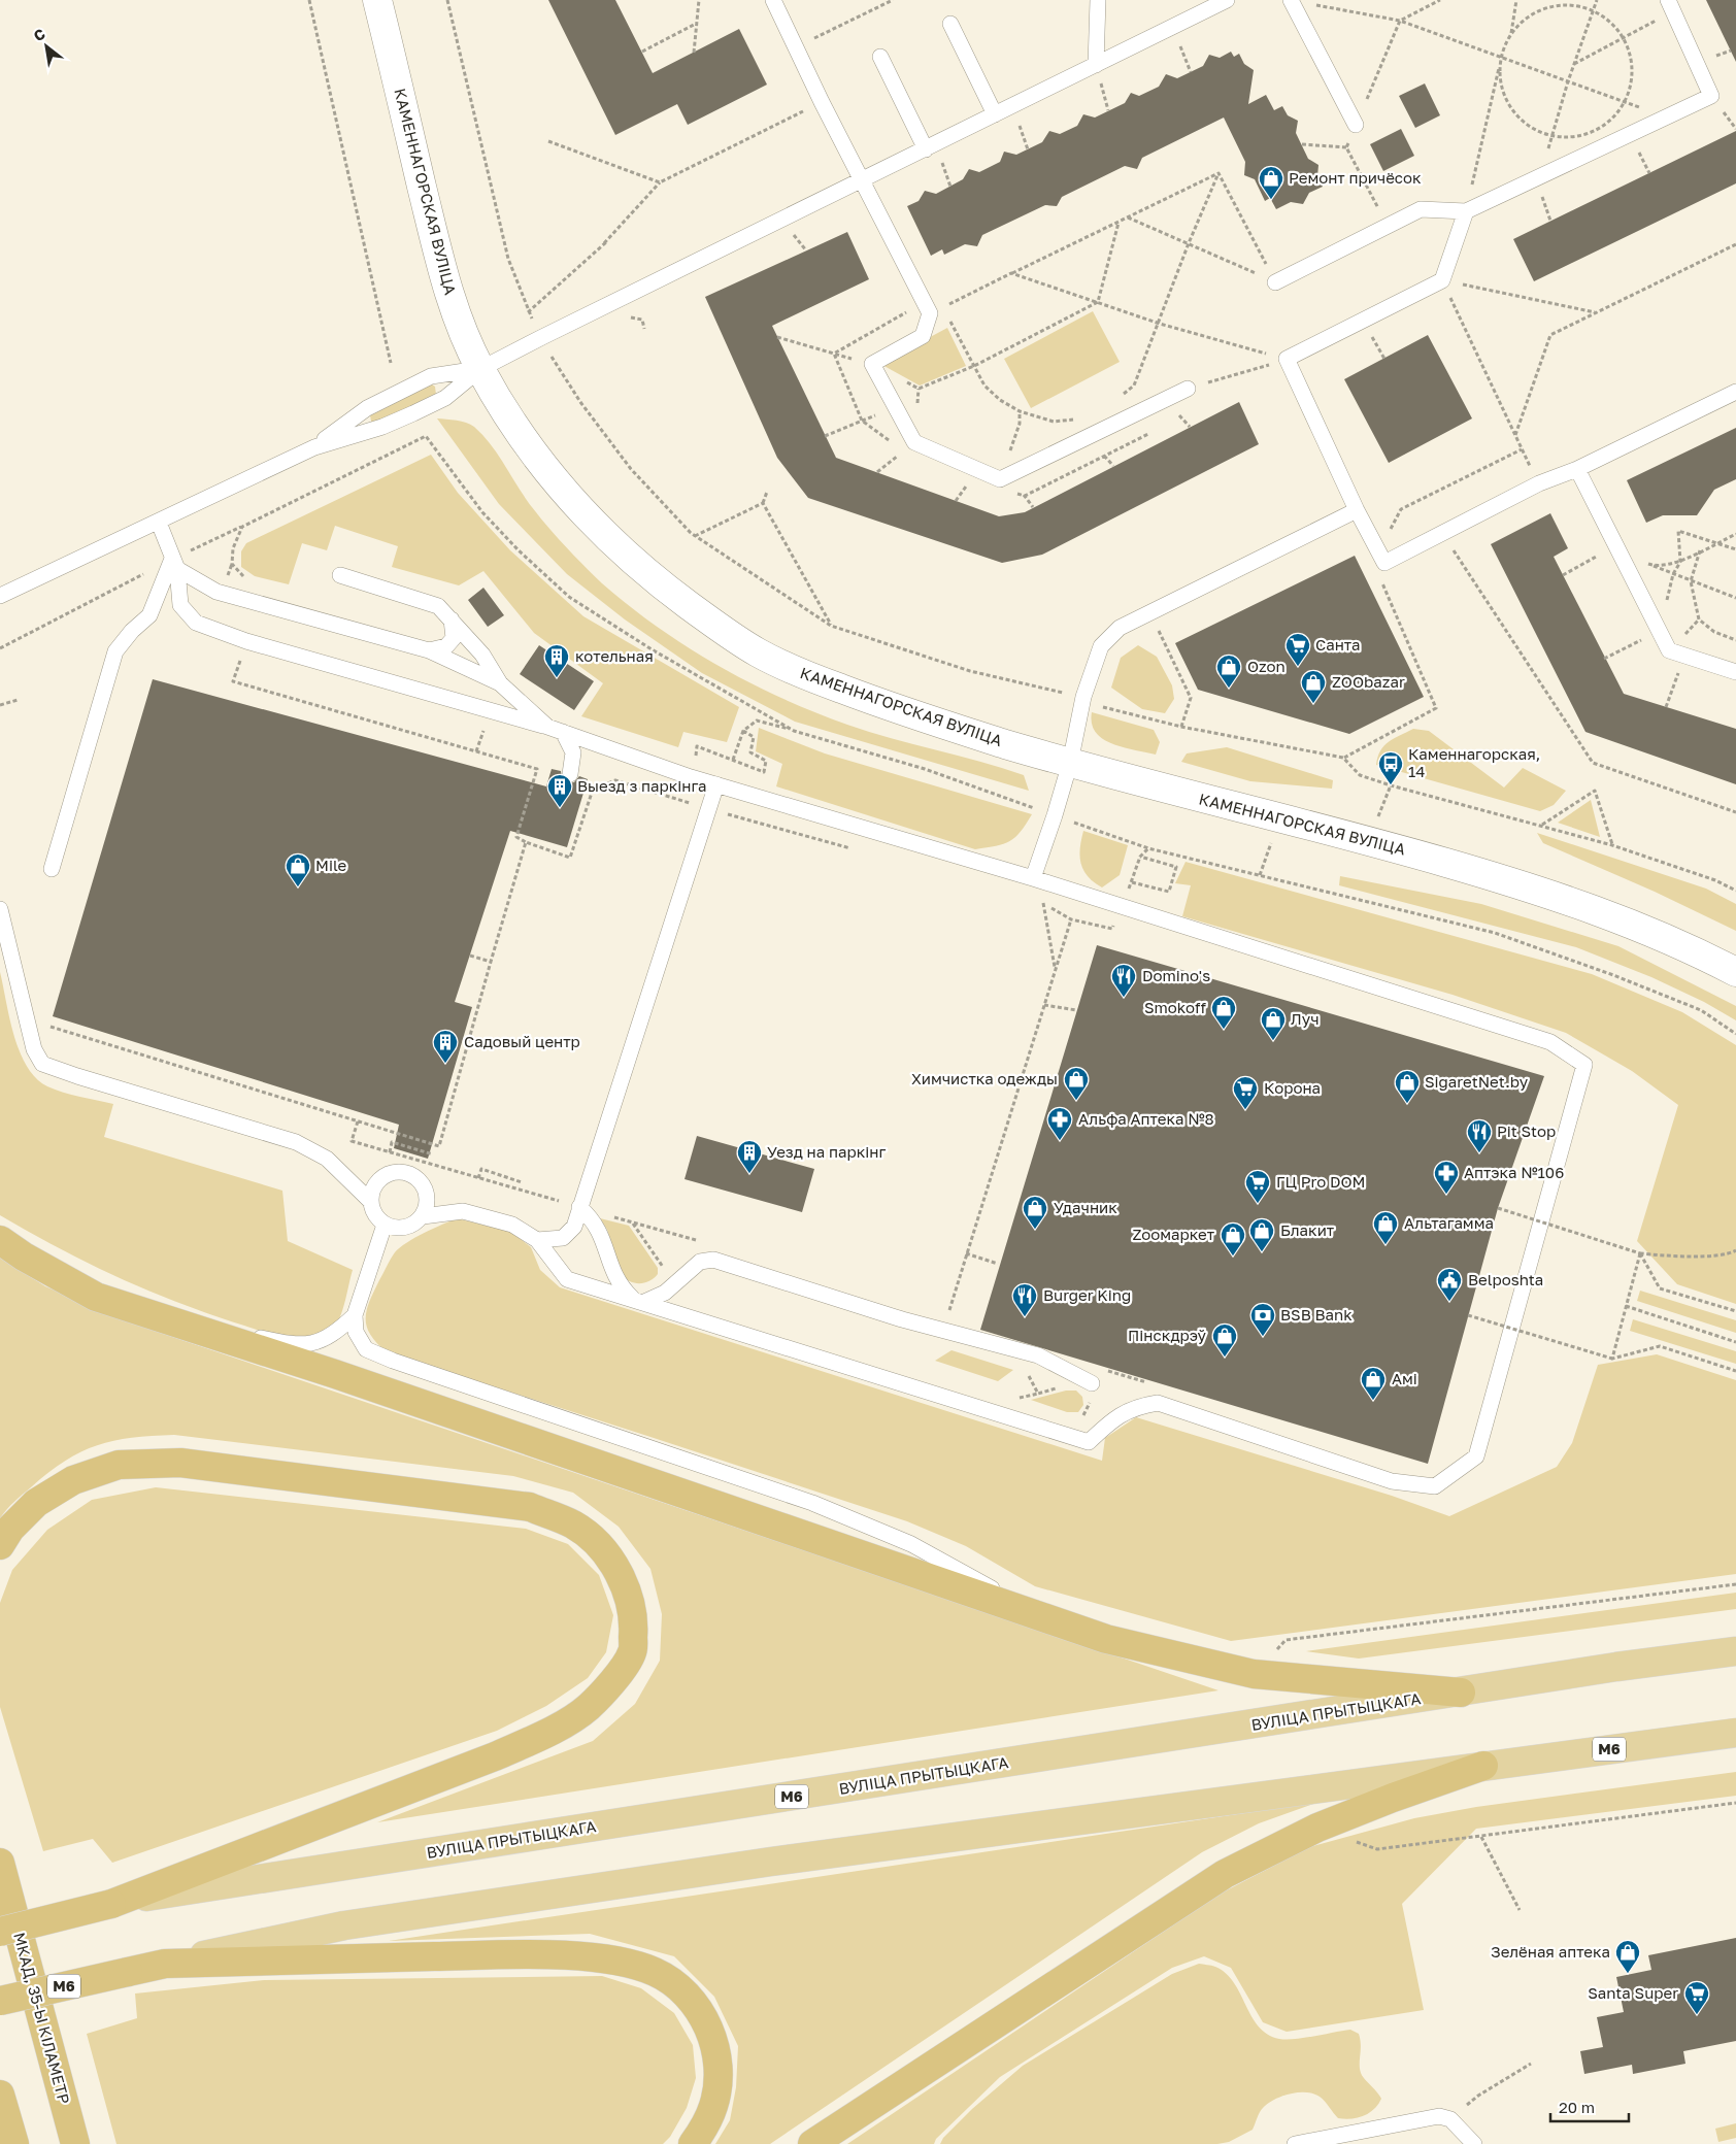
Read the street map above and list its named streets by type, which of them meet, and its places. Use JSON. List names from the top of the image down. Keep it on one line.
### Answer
{"streets":{"highway":["М6","МКАД, 35-Ы КІЛАМЕТР"],"main road":["КАМЕННАГОРСКАЯ ВУЛІЦА","ВУЛІЦА ПРЫТЫЦКАГА"]},"crossings":[["ВУЛІЦА ПРЫТЫЦКАГА","М6"]],"places":{"shop":["Ремонт причёсок","Ozon","ZOObazar","Mile","Smokoff","Луч","Химчистка одежды","SigaretNet.by","Удачник","Альтагамма","Блакит","Zooмаркет","Пінскдрэў","Амі","Зелёная аптека"],"supermarket":["Санта","Корона","ГЦ Pro DOM","Santa Super"],"building":["котельная","Выезд з паркінга","Садовый центр","Уезд на паркінг"],"bus stop":["Каменнагорская, 14"],"restaurant":["Domino's","Pit Stop","Burger King"],"pharmacy":["Альфа Аптека №8","Аптэка №106"],"public building":["Belposhta"],"bank":["BSB Bank"]},"scale_bar":"20 m","north":"top left"}
